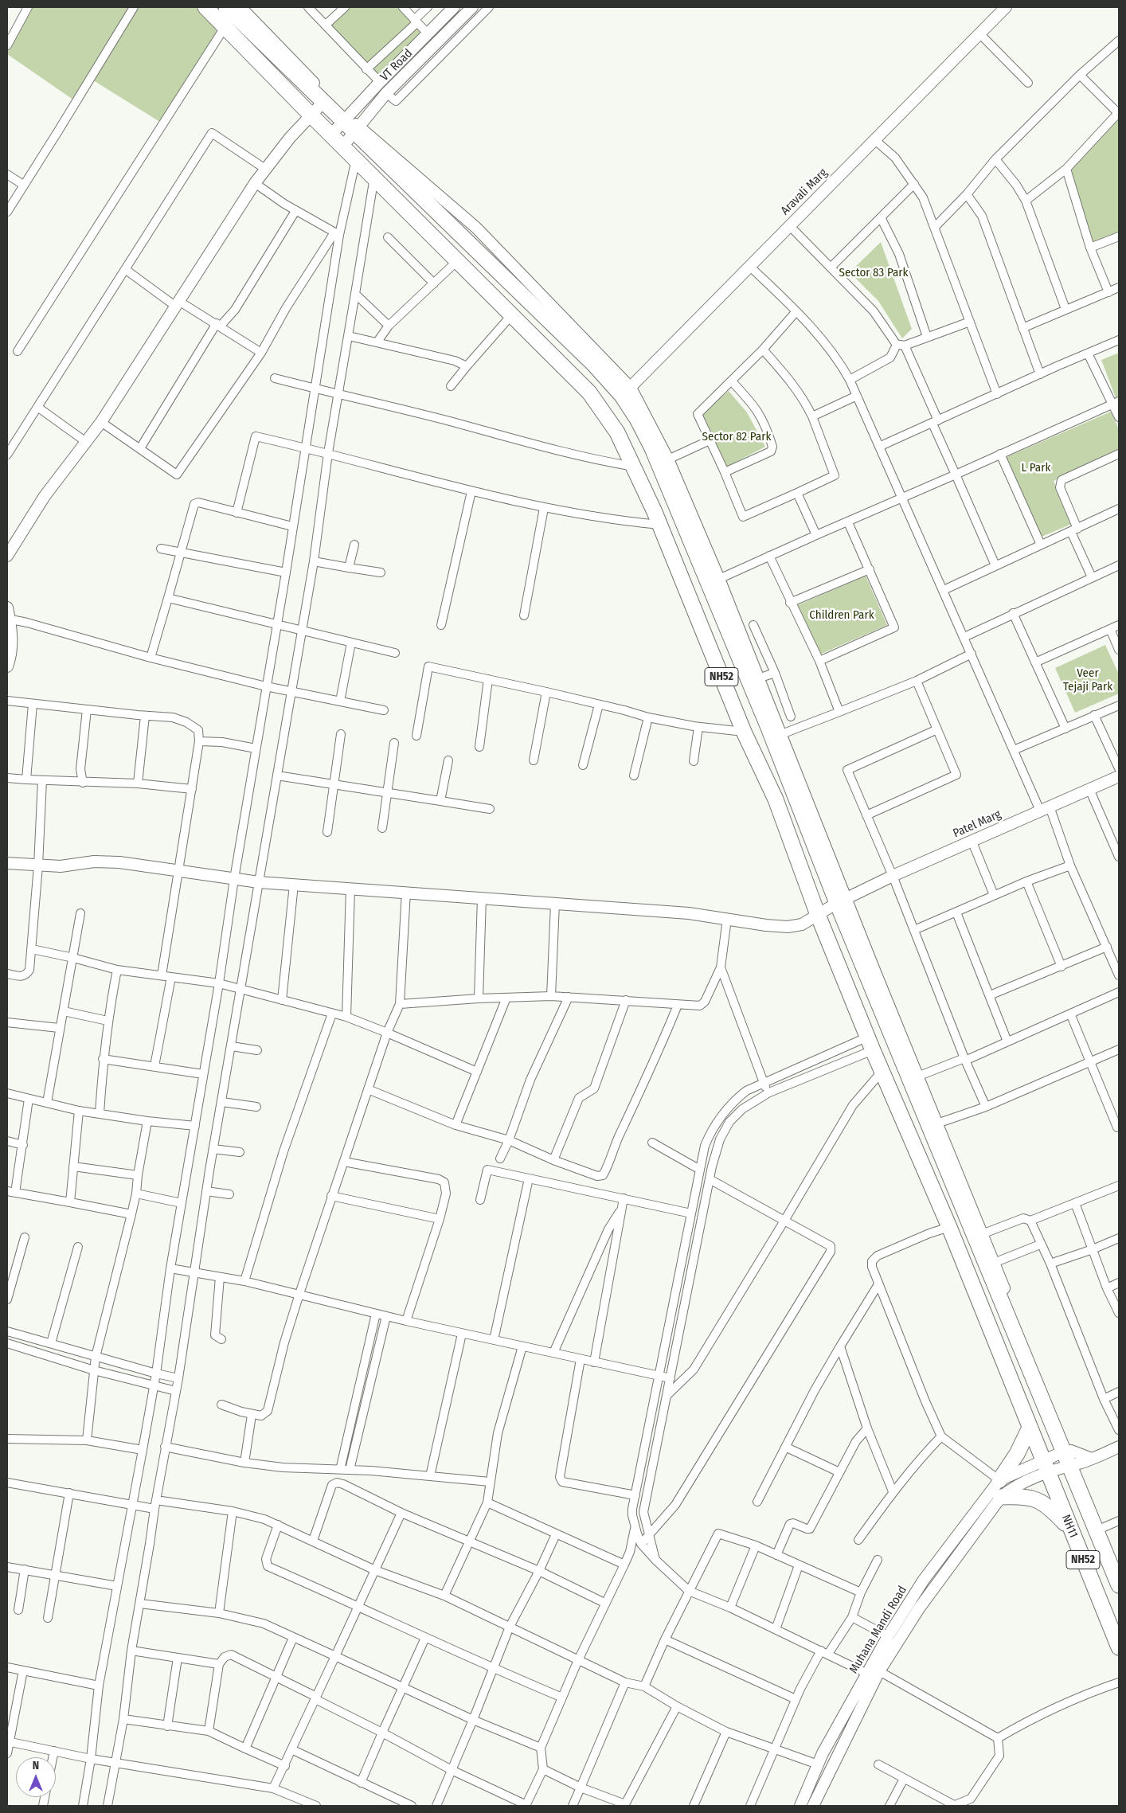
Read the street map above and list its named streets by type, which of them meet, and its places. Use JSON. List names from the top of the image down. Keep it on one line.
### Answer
{"streets":{"highway":["NH52","NH11"],"street":["VT Road","Aravali Marg","Patel Marg","Muhana Mandi Road"]},"crossings":[["VT Road","NH52"],["Aravali Marg","NH52"],["NH52","Patel Marg"],["NH52","NH11"]],"parks":["Sector 83 Park","Sector 82 Park","L Park","Children Park","Veer Tejaji Park"],"north":"top"}
